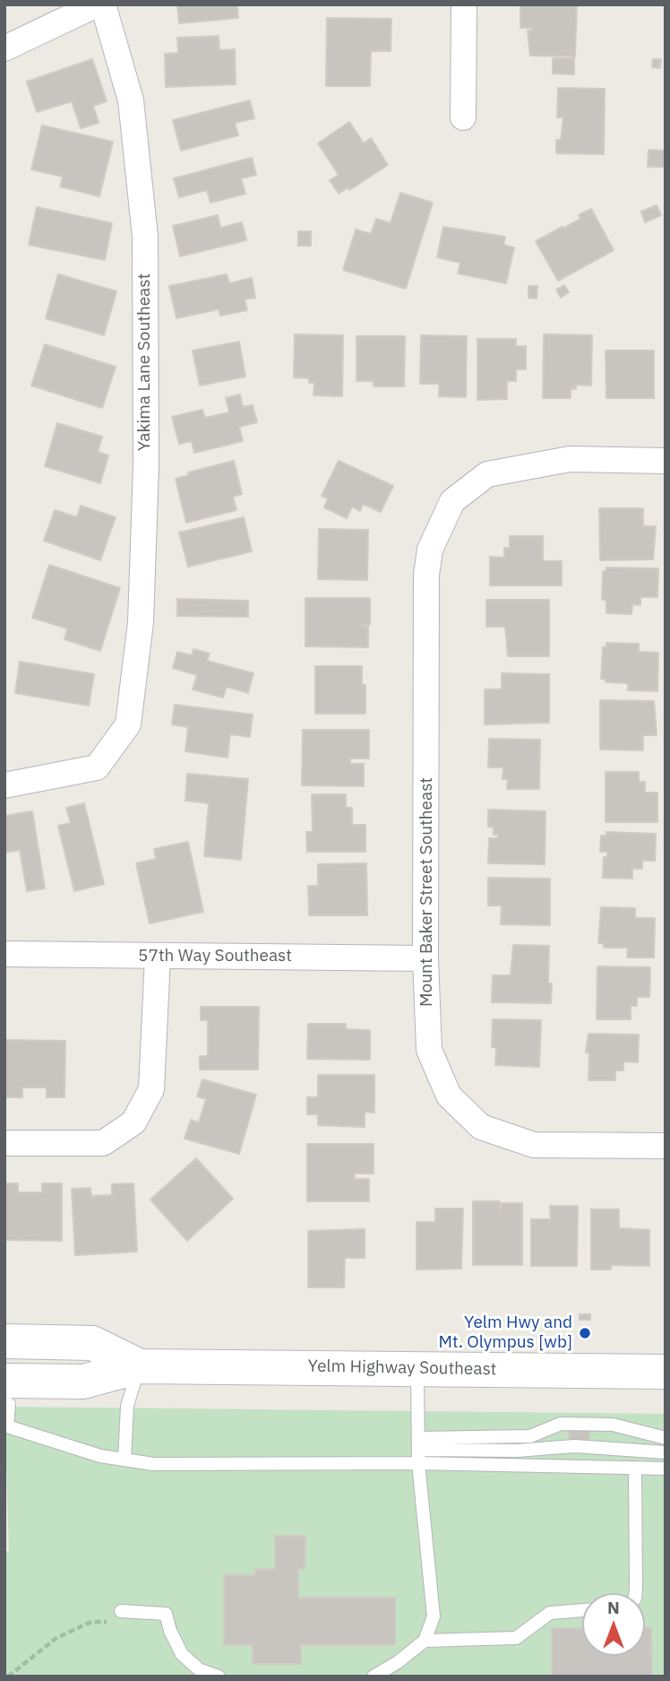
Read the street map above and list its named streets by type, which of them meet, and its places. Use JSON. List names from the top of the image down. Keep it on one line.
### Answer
{"streets":{"main road":["Yelm Highway Southeast"],"street":["Yakima Lane Southeast","Mount Baker Street Southeast","57th Way Southeast"]},"crossings":[["Mount Baker Street Southeast","57th Way Southeast"]],"places":["Yelm Hwy and Mt. Olympus [wb]"],"north":"top"}
